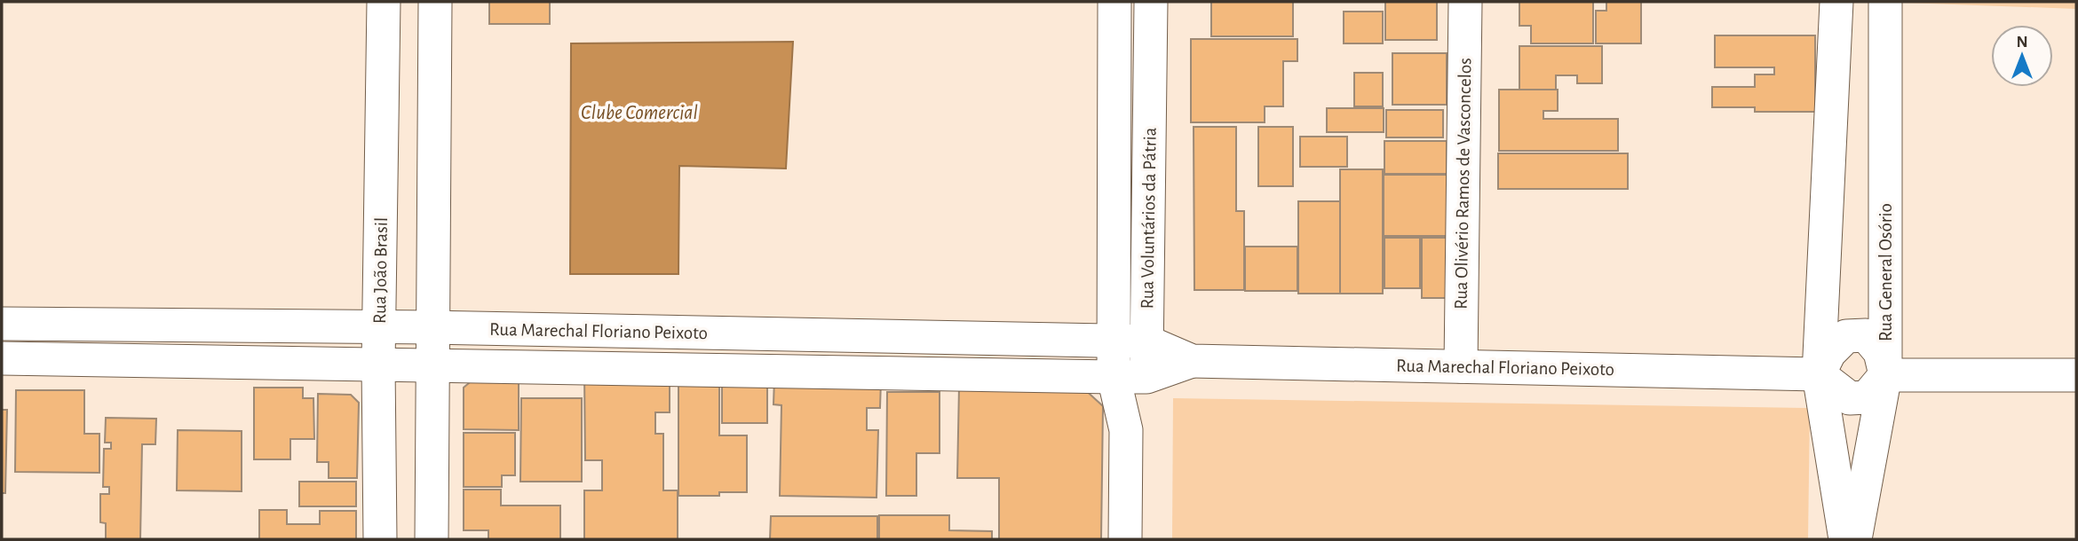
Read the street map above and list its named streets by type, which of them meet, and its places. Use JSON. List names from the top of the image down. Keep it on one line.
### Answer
{"streets":{"street":["Rua Olivério Ramos de Vasconcelos","Rua Voluntários da Pátria","Rua João Brasil","Rua General Osório","Rua Marechal Floriano Peixoto"]},"crossings":[["Rua Olivério Ramos de Vasconcelos","Rua Marechal Floriano Peixoto"],["Rua Voluntários da Pátria","Rua Marechal Floriano Peixoto"],["Rua João Brasil","Rua Marechal Floriano Peixoto"],["Rua General Osório","Rua Marechal Floriano Peixoto"]],"water":["Clube Comercial"],"north":"top"}
